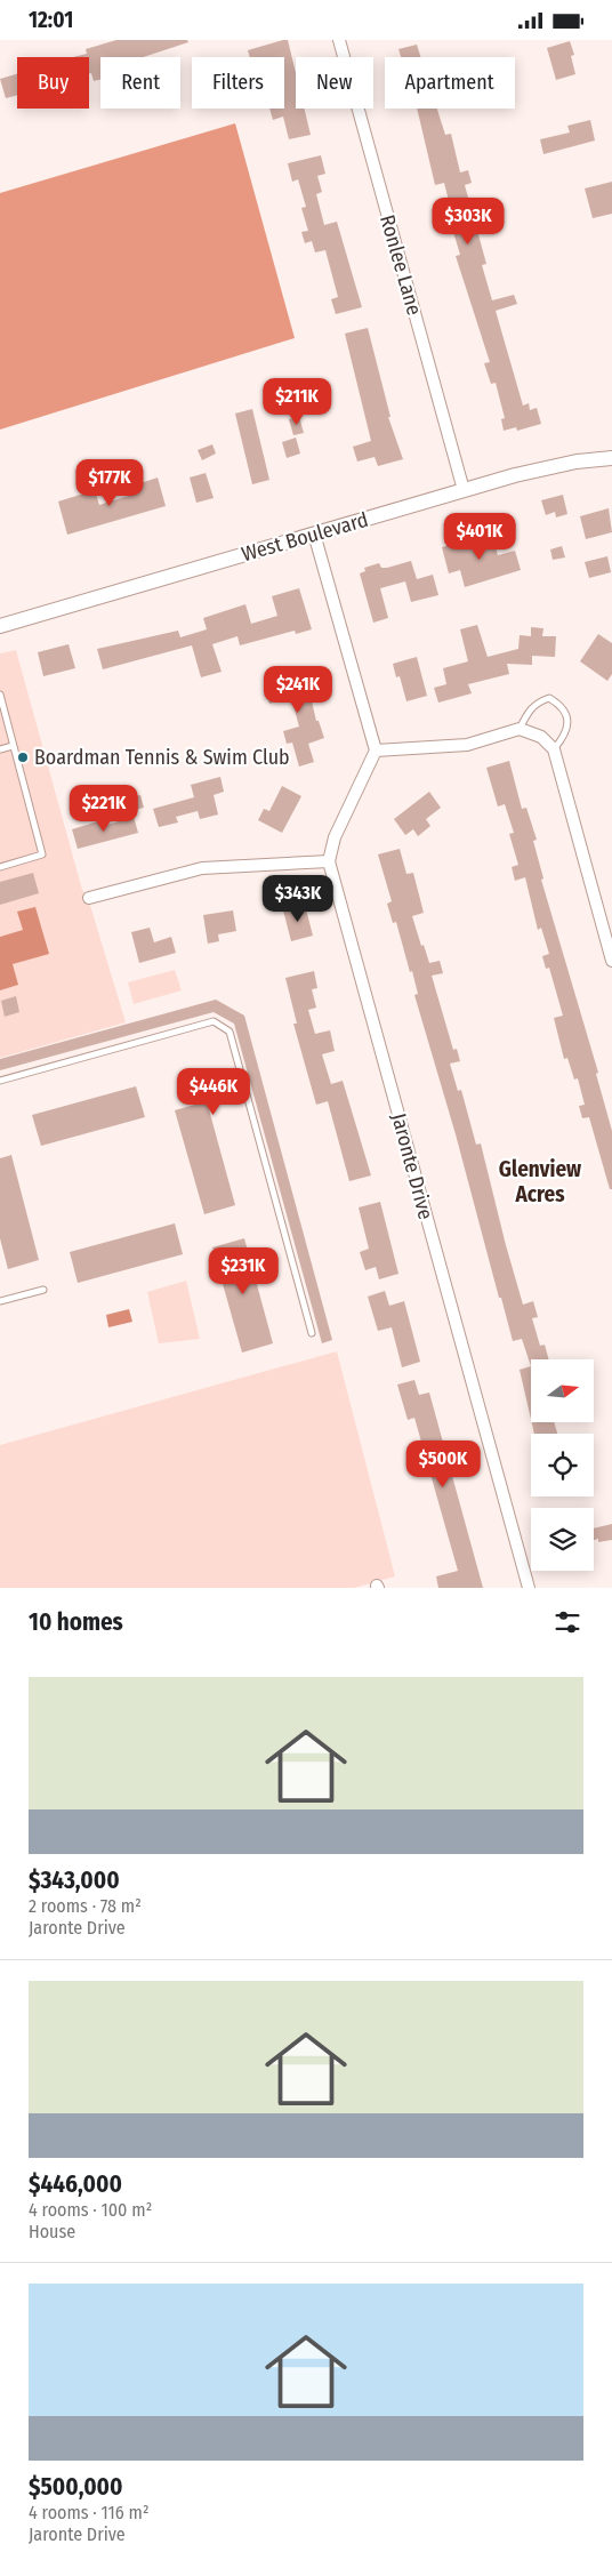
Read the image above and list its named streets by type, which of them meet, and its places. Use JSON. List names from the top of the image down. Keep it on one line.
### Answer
{"streets":{"street":["Ronlee Lane","West Boulevard","Jaronte Drive"]},"crossings":[["Ronlee Lane","West Boulevard"]],"districts":["Glenview Acres"],"places":["Boardman Tennis & Swim Club"],"north":"right","page":{"status":"12:01","chip":["Buy","Rent","Filters","New","Apartment"],"price":["$303K","$211K","$177K","$401K","$241K","$221K","$343K","$446K","$231K","$500K"],"heading":"10 homes","list":[{"name":"$343,000","note":"2 rooms · 78 m² · Jaronte Drive"},{"name":"$446,000","note":"4 rooms · 100 m² · House"},{"name":"$500,000","note":"4 rooms · 116 m² · Jaronte Drive"}]}}
